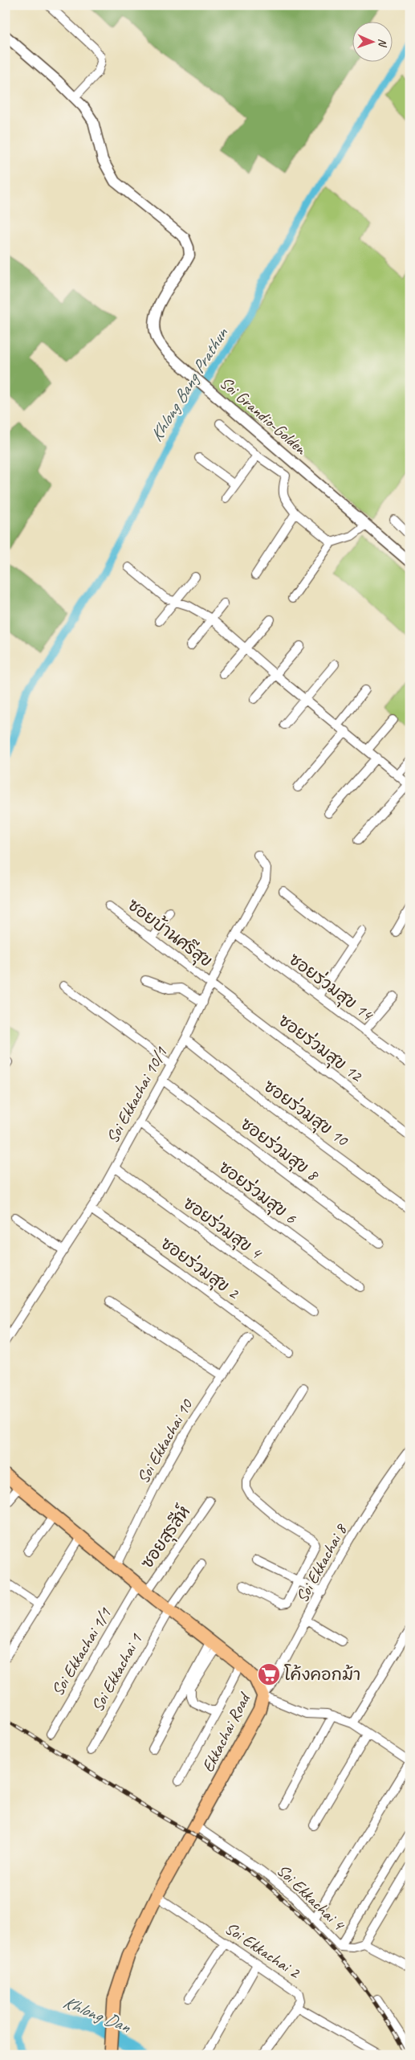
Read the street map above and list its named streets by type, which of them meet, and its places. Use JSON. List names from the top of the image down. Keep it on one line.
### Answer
{"streets":{"main road":["Ekkachai Road"],"street":["Soi Grandio-Golden","ซอยบ้านศรีสุข","ซอยร่วมสุข 14","ซอยร่วมสุข 12","Soi Ekkachai 10/1","ซอยร่วมสุข 10","ซอยร่วมสุข 8","ซอยร่วมสุข 6","ซอยร่วมสุข 4","ซอยร่วมสุข 2","Soi Ekkachai 10","ซอยสุรสีห์","Soi Ekkachai 8","Soi Ekkachai 1/1","Soi Ekkachai 1","Soi Ekkachai 4","Soi Ekkachai 2"]},"crossings":[["ซอยบ้านศรีสุข","ซอยร่วมสุข 12"],["ซอยบ้านศรีสุข","Soi Ekkachai 10/1"],["ซอยร่วมสุข 14","Soi Ekkachai 10/1"],["ซอยร่วมสุข 12","Soi Ekkachai 10/1"],["Soi Ekkachai 10/1","ซอยร่วมสุข 10"],["Soi Ekkachai 10/1","ซอยร่วมสุข 8"],["Soi Ekkachai 10/1","ซอยร่วมสุข 6"],["Soi Ekkachai 10/1","ซอยร่วมสุข 4"],["Soi Ekkachai 10/1","ซอยร่วมสุข 2"],["Soi Ekkachai 10","Ekkachai Road"],["ซอยสุรสีห์","Soi Ekkachai 1/1"],["ซอยสุรสีห์","Ekkachai Road"],["Soi Ekkachai 8","Ekkachai Road"],["Soi Ekkachai 1/1","Ekkachai Road"],["Soi Ekkachai 1","Ekkachai Road"],["Ekkachai Road","Soi Ekkachai 4"],["Ekkachai Road","Soi Ekkachai 2"]],"water":["Khlong Bang Prathun","Khlong Dan"],"places":{"supermarket":["โค้งคอกม้า"]},"north":"right"}
